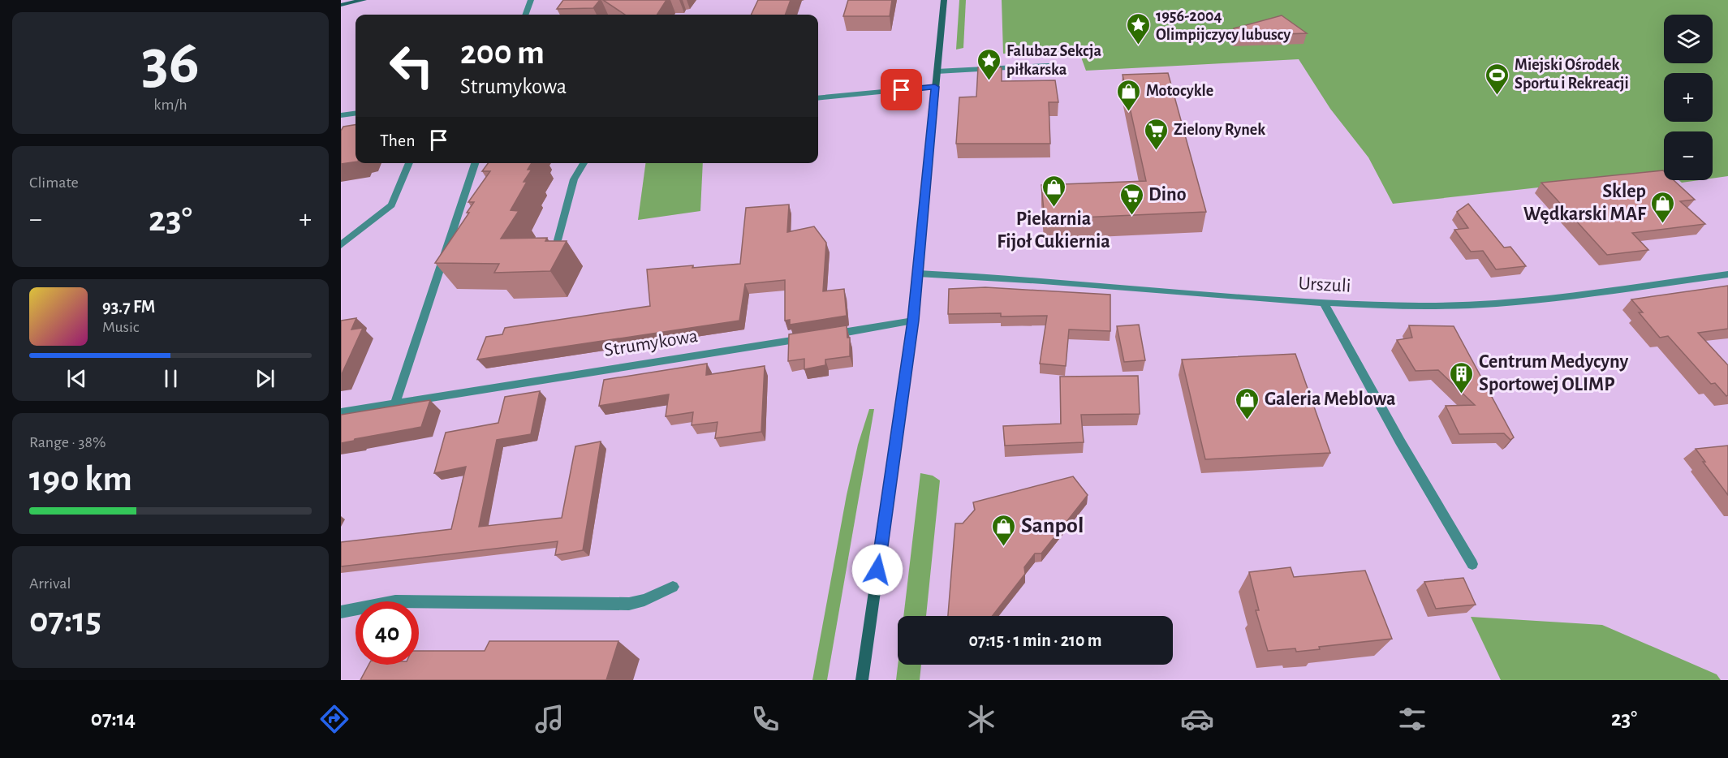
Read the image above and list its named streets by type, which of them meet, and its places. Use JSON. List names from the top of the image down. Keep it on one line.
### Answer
{"streets":{"street":["Urszuli","Strumykowa"]},"places":{"place":["1956-2004 Olimpijczycy lubuscy","Falubaz Sekcja piłkarska"],"sports":["Miejski Ośrodek Sportu i Rekreacji"],"shop":["Motocykle","Piekarnia Fijoł Cukiernia","Sklep Wędkarski MAF","Galeria Meblowa","Sanpol"],"supermarket":["Zielony Rynek","Dino"],"building":["Centrum Medycyny Sportowej OLIMP"]},"page":{"tile":[["36","km/h"],"Climate",["Range · 38%","190 km"],["Arrival","07:15"]],"map_buttons":["+","−"],"turn":["200 m","Strumykowa"],"then":"Then","heat":["−","23°","+"],"song":["93.7 FM","Music"],"limit":"40","trip":"07:15 · 1 min · 210 m","tabs":["07:14","23°"]}}
